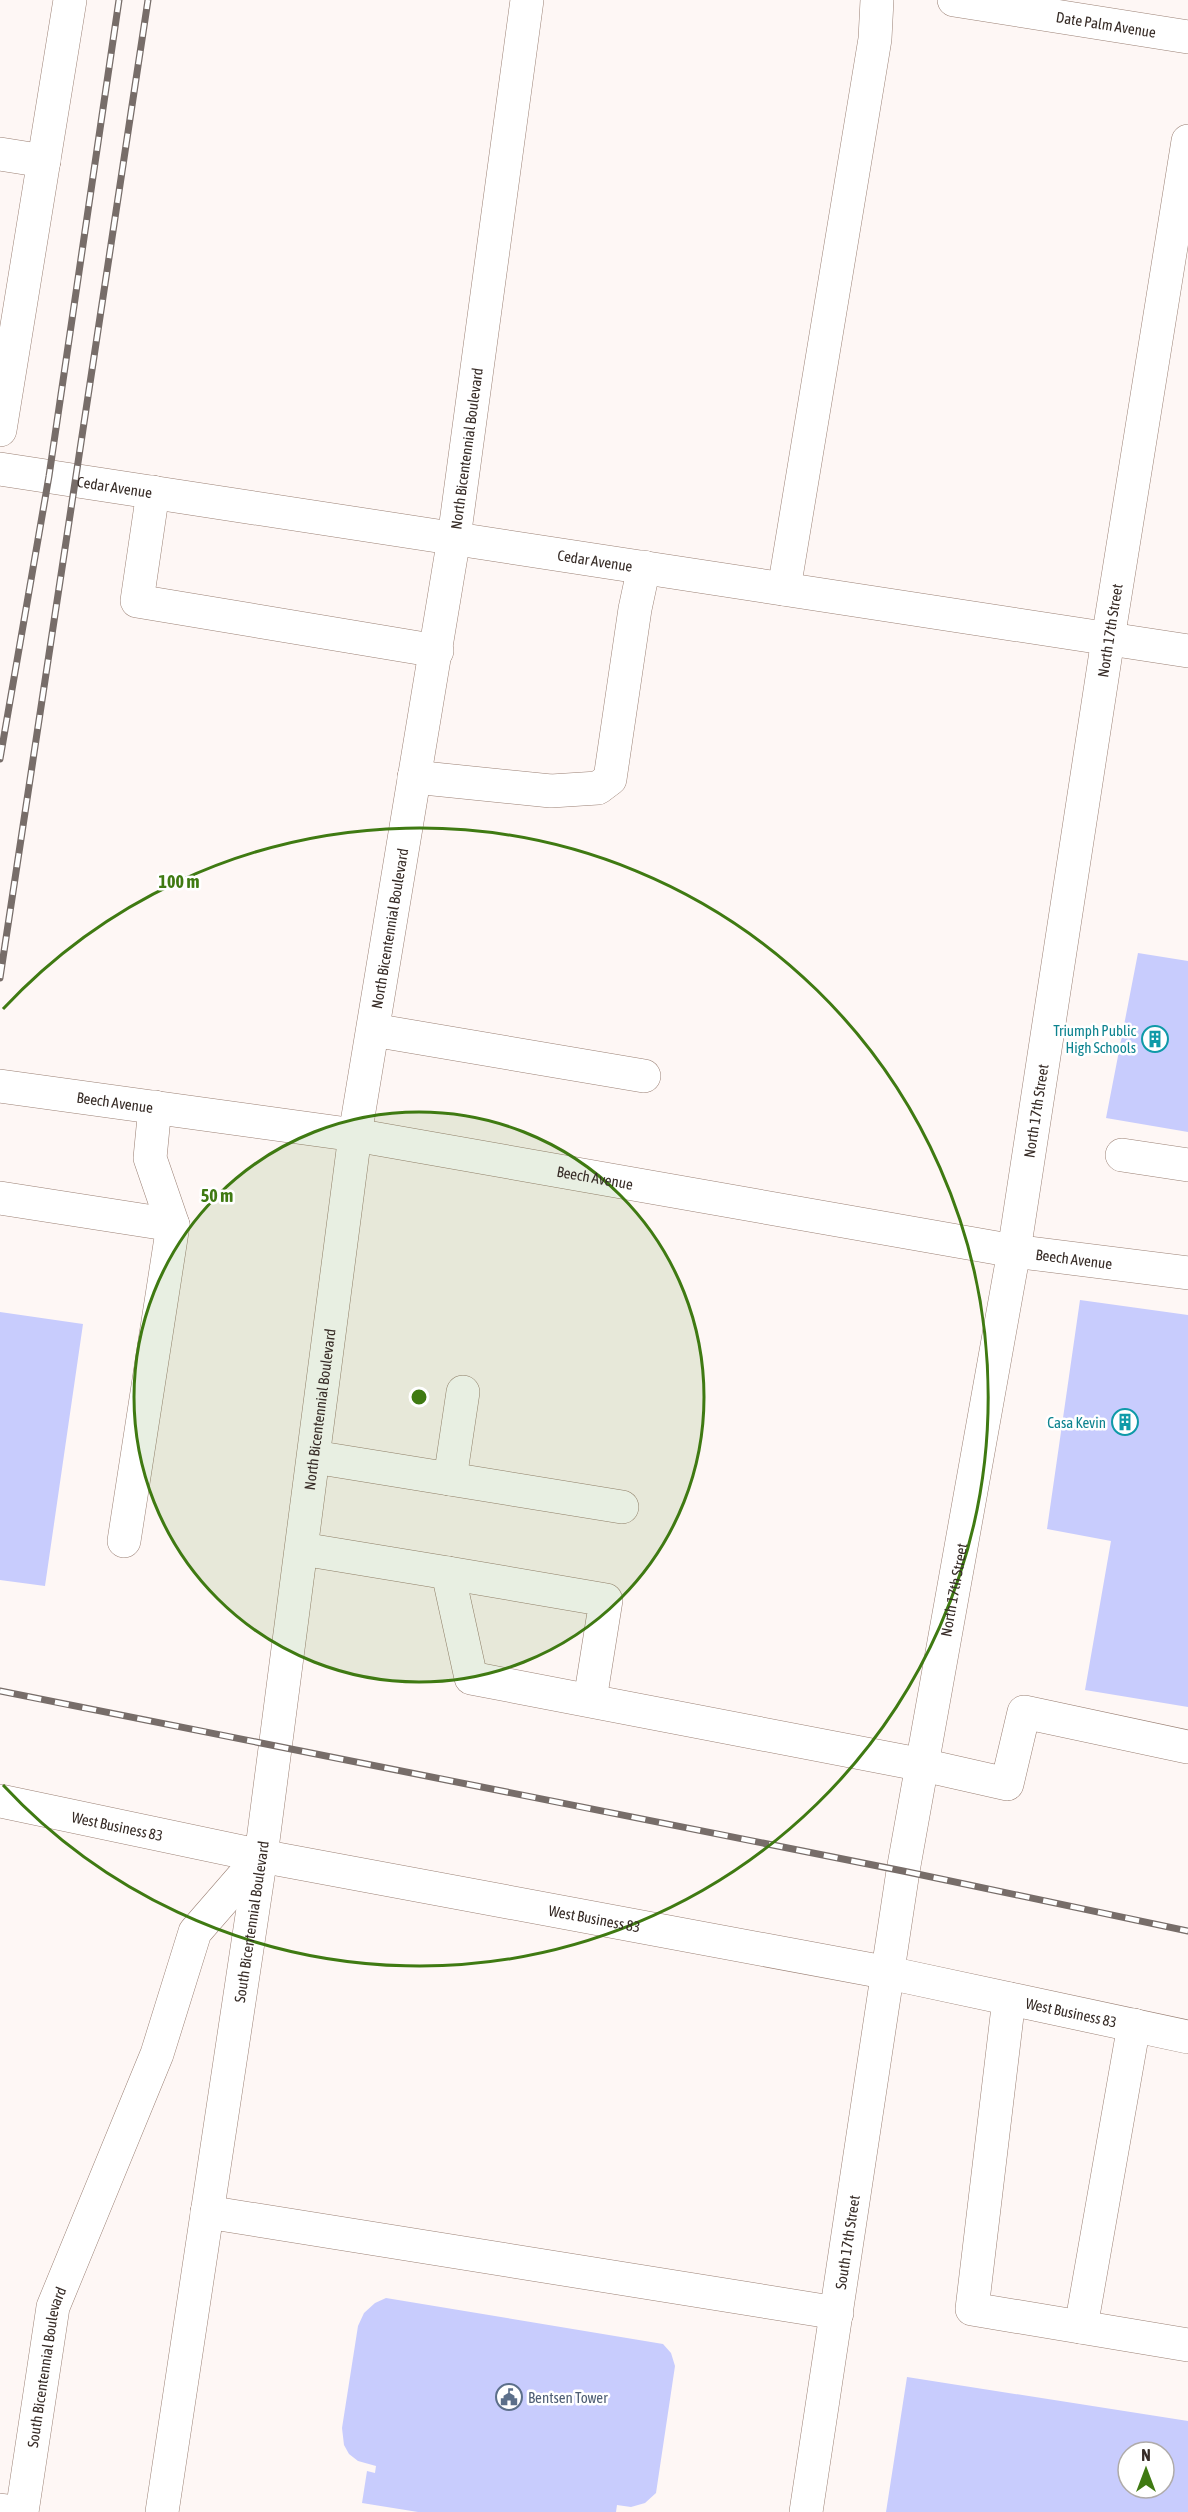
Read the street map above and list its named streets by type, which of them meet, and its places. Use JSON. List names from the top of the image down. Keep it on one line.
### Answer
{"streets":{"street":["Date Palm Avenue","North Bicentennial Boulevard","Cedar Avenue","North 17th Street","Beech Avenue","West Business 83","South Bicentennial Boulevard","South 17th Street"]},"crossings":[["North Bicentennial Boulevard","Cedar Avenue"],["North Bicentennial Boulevard","Beech Avenue"],["North Bicentennial Boulevard","West Business 83"],["North Bicentennial Boulevard","South Bicentennial Boulevard"],["Cedar Avenue","North 17th Street"],["North 17th Street","Beech Avenue"],["North 17th Street","West Business 83"],["North 17th Street","South 17th Street"],["West Business 83","South Bicentennial Boulevard"],["West Business 83","South 17th Street"]],"places":{"building":["Triumph Public High Schools","Casa Kevin"],"public building":["Bentsen Tower"]},"north":"top","rings":["100 m","50 m"]}
